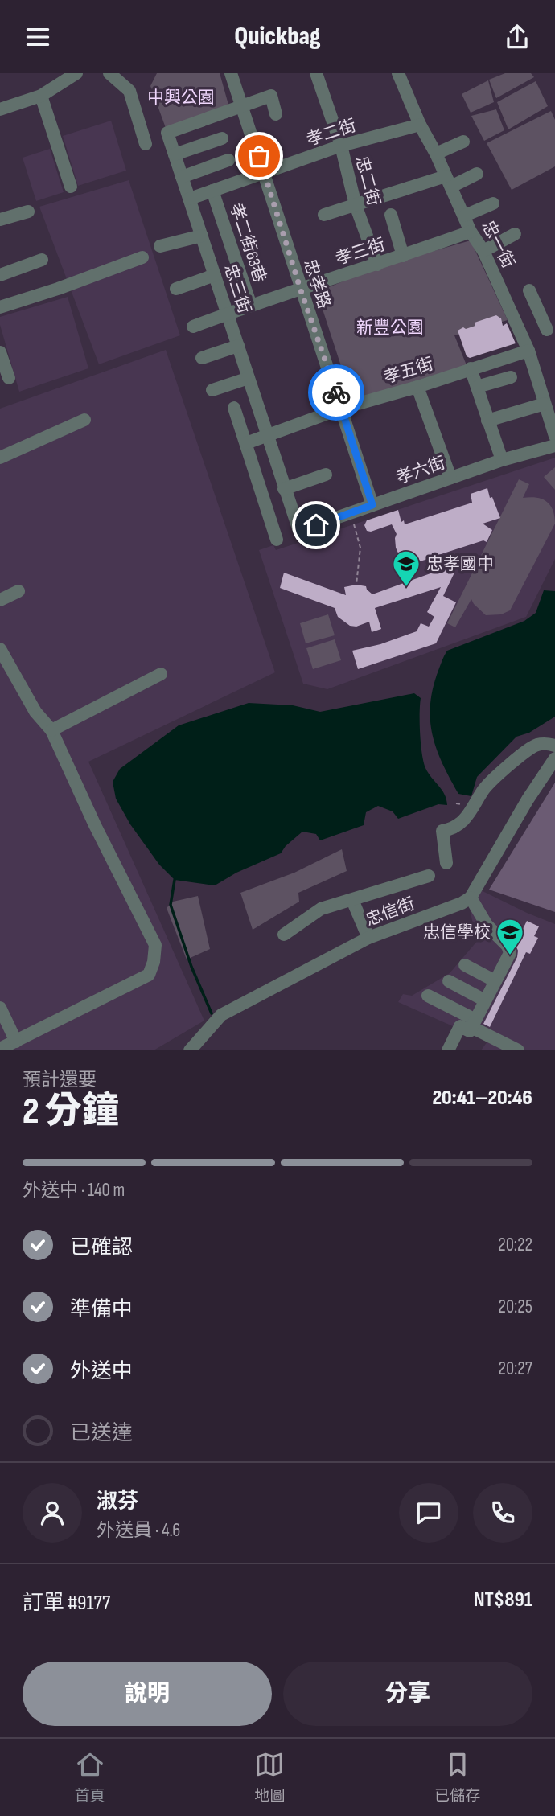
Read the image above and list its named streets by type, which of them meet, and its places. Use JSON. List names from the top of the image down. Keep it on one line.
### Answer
{"streets":{"street":["孝二街","忠二街","孝二街63巷","忠一街","孝三街","忠孝路","忠三街","孝五街","孝六街","忠信街"]},"crossings":[["孝二街","忠二街"],["孝二街","孝二街63巷"],["孝二街","忠一街"],["孝二街","忠孝路"],["孝二街","忠三街"],["忠二街","孝三街"],["孝二街63巷","孝三街"],["忠一街","孝三街"],["忠一街","孝五街"],["孝三街","忠孝路"],["孝三街","忠三街"],["忠孝路","忠三街"],["忠孝路","孝五街"],["忠孝路","孝六街"],["忠三街","孝五街"],["忠三街","孝六街"]],"parks":["中興公園","新豐公園"],"places":{"school or university":["忠孝國中","忠信學校"]},"page":{"header":"Quickbag","heading":["2 分鐘","預計還要","20:41–20:46"],"panel":["淑芬","外送員 · 4.6","訂單 #9177","NT$891"],"bar":"外送中 · 140 m","list":[["已確認","20:22"],["準備中","20:25"],["外送中","20:27"],"已送達"],"buttons":["說明","分享"],"tabs":["首頁","地圖","已儲存"]}}
